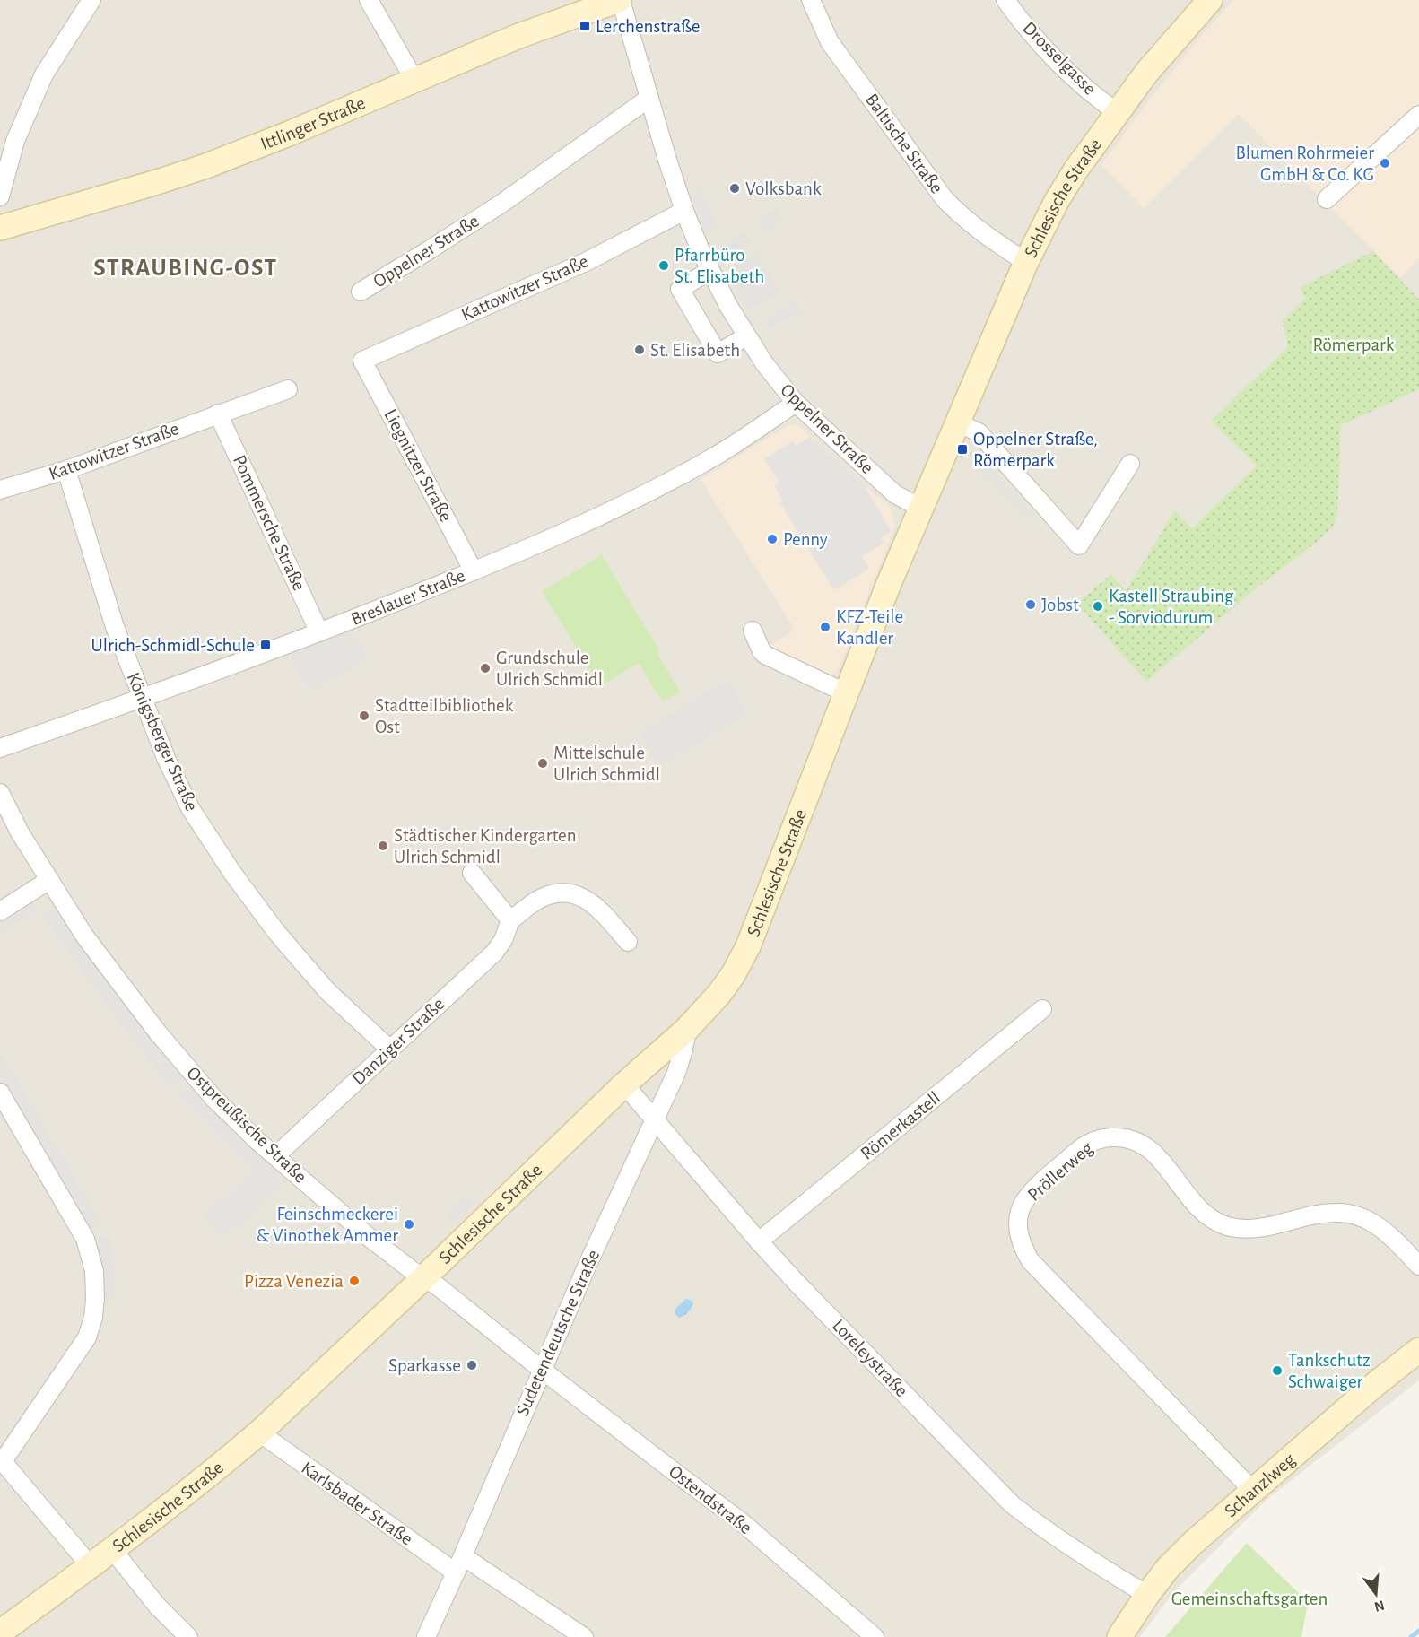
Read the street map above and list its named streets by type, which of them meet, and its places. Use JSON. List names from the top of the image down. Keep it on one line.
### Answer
{"streets":{"street":["Drosselgasse","Ittlinger Straße","Baltische Straße","Schlesische Straße","Oppelner Straße","Kattowitzer Straße","Liegnitzer Straße","Pommersche Straße","Breslauer Straße","Königsberger Straße","Danziger Straße","Ostpreußische Straße","Römerkastell","Pröllerweg","Sudetendeutsche Straße","Loreleystraße","Schanzlweg","Ostendstraße","Karlsbader Straße"]},"crossings":[["Drosselgasse","Schlesische Straße"],["Ittlinger Straße","Oppelner Straße"],["Baltische Straße","Schlesische Straße"],["Schlesische Straße","Oppelner Straße"],["Schlesische Straße","Ostpreußische Straße"],["Schlesische Straße","Sudetendeutsche Straße"],["Schlesische Straße","Loreleystraße"],["Schlesische Straße","Karlsbader Straße"],["Oppelner Straße","Kattowitzer Straße"],["Oppelner Straße","Breslauer Straße"],["Kattowitzer Straße","Liegnitzer Straße"],["Kattowitzer Straße","Pommersche Straße"],["Kattowitzer Straße","Königsberger Straße"],["Liegnitzer Straße","Breslauer Straße"],["Pommersche Straße","Breslauer Straße"],["Breslauer Straße","Königsberger Straße"],["Königsberger Straße","Danziger Straße"],["Danziger Straße","Ostpreußische Straße"],["Ostpreußische Straße","Sudetendeutsche Straße"],["Ostpreußische Straße","Ostendstraße"],["Römerkastell","Loreleystraße"],["Pröllerweg","Schanzlweg"],["Sudetendeutsche Straße","Loreleystraße"],["Sudetendeutsche Straße","Ostendstraße"],["Sudetendeutsche Straße","Karlsbader Straße"],["Loreleystraße","Schanzlweg"]],"districts":["STRAUBING-OST"],"parks":["Römerpark","Gemeinschaftsgarten"],"places":{"transit":["Lerchenstraße","Oppelner Straße, Römerpark","Ulrich-Schmidl-Schule"],"other":["Blumen Rohrmeier GmbH & Co. KG","Volksbank","Pfarrbüro St. Elisabeth","St. Elisabeth","Penny","Jobst","Kastell Straubing - Sorviodurum","KFZ-Teile Kandler","Grundschule Ulrich Schmidl","Stadtteilbibliothek Ost","Mittelschule Ulrich Schmidl","Städtischer Kindergarten Ulrich Schmidl","Feinschmeckerei & Vinothek Ammer","Pizza Venezia","Sparkasse","Tankschutz Schwaiger"]},"north":"bottom"}
